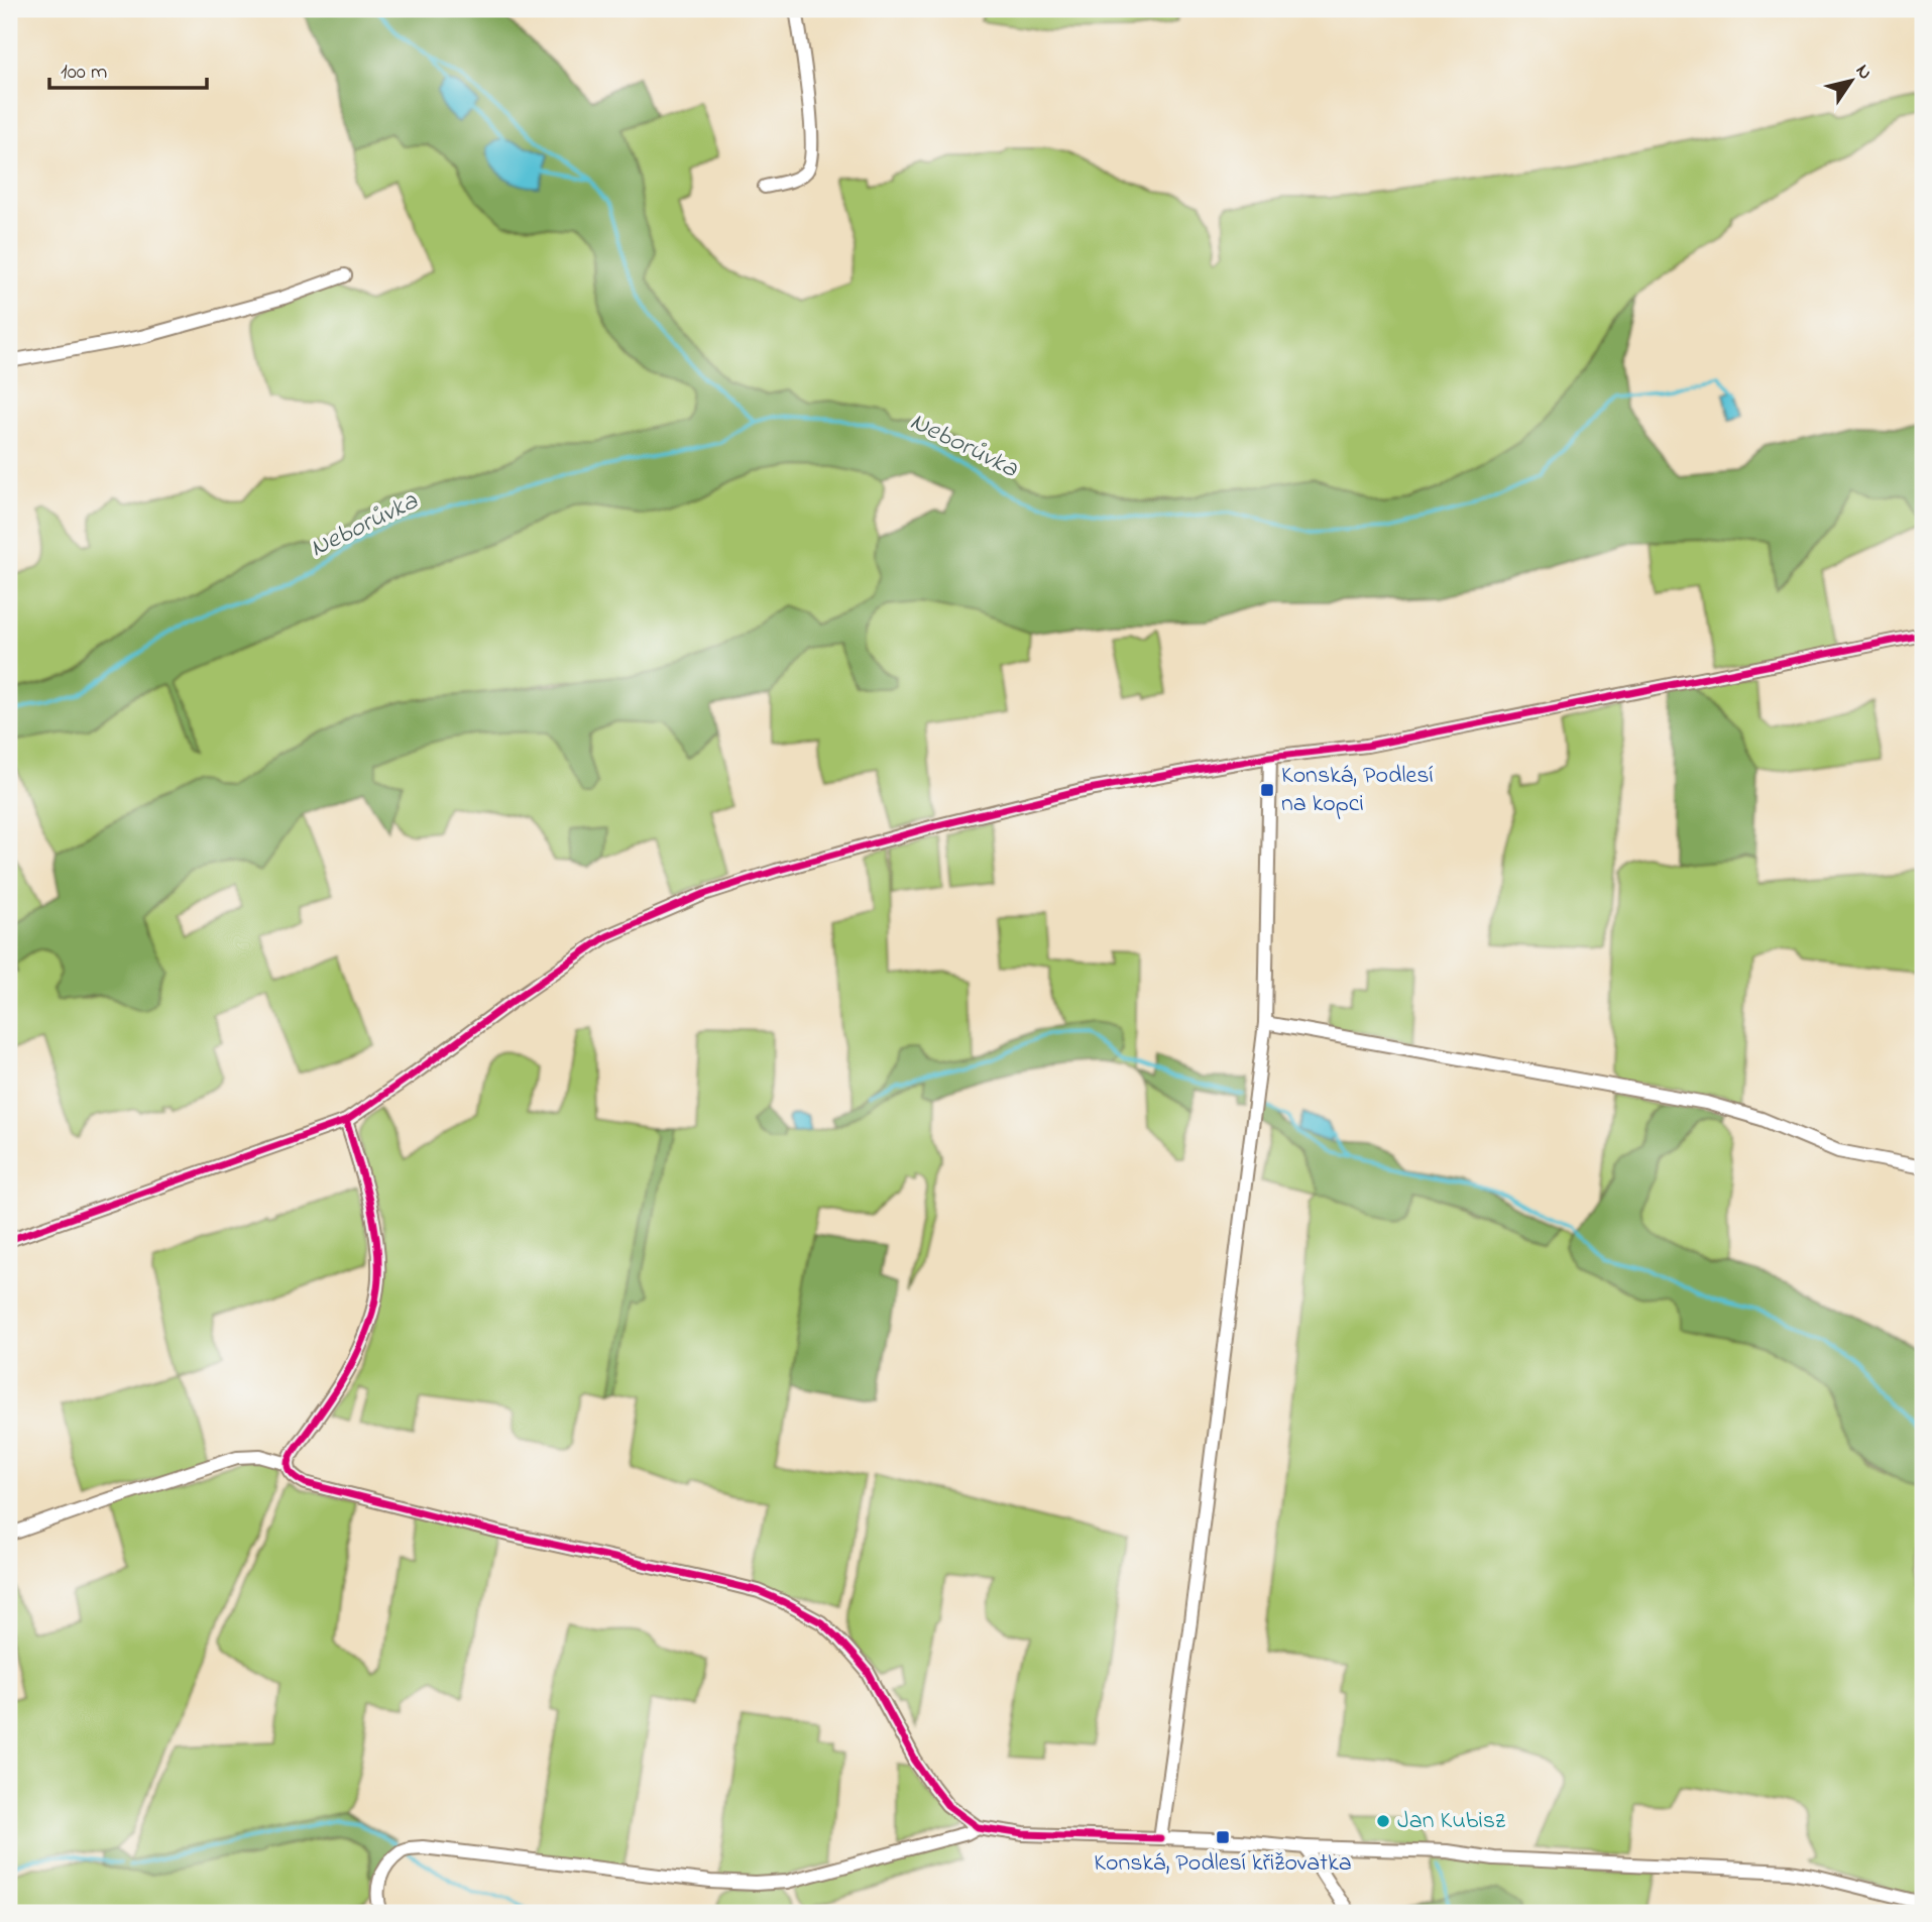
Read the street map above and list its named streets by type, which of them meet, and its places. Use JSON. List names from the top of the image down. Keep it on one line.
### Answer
{"water":["Neborůvka"],"places":{"transit":["Konská, Podlesí na kopci","Konská, Podlesí křižovatka"],"other":["Jan Kubisz"]},"scale_bar":"100 m","north":"top right"}
